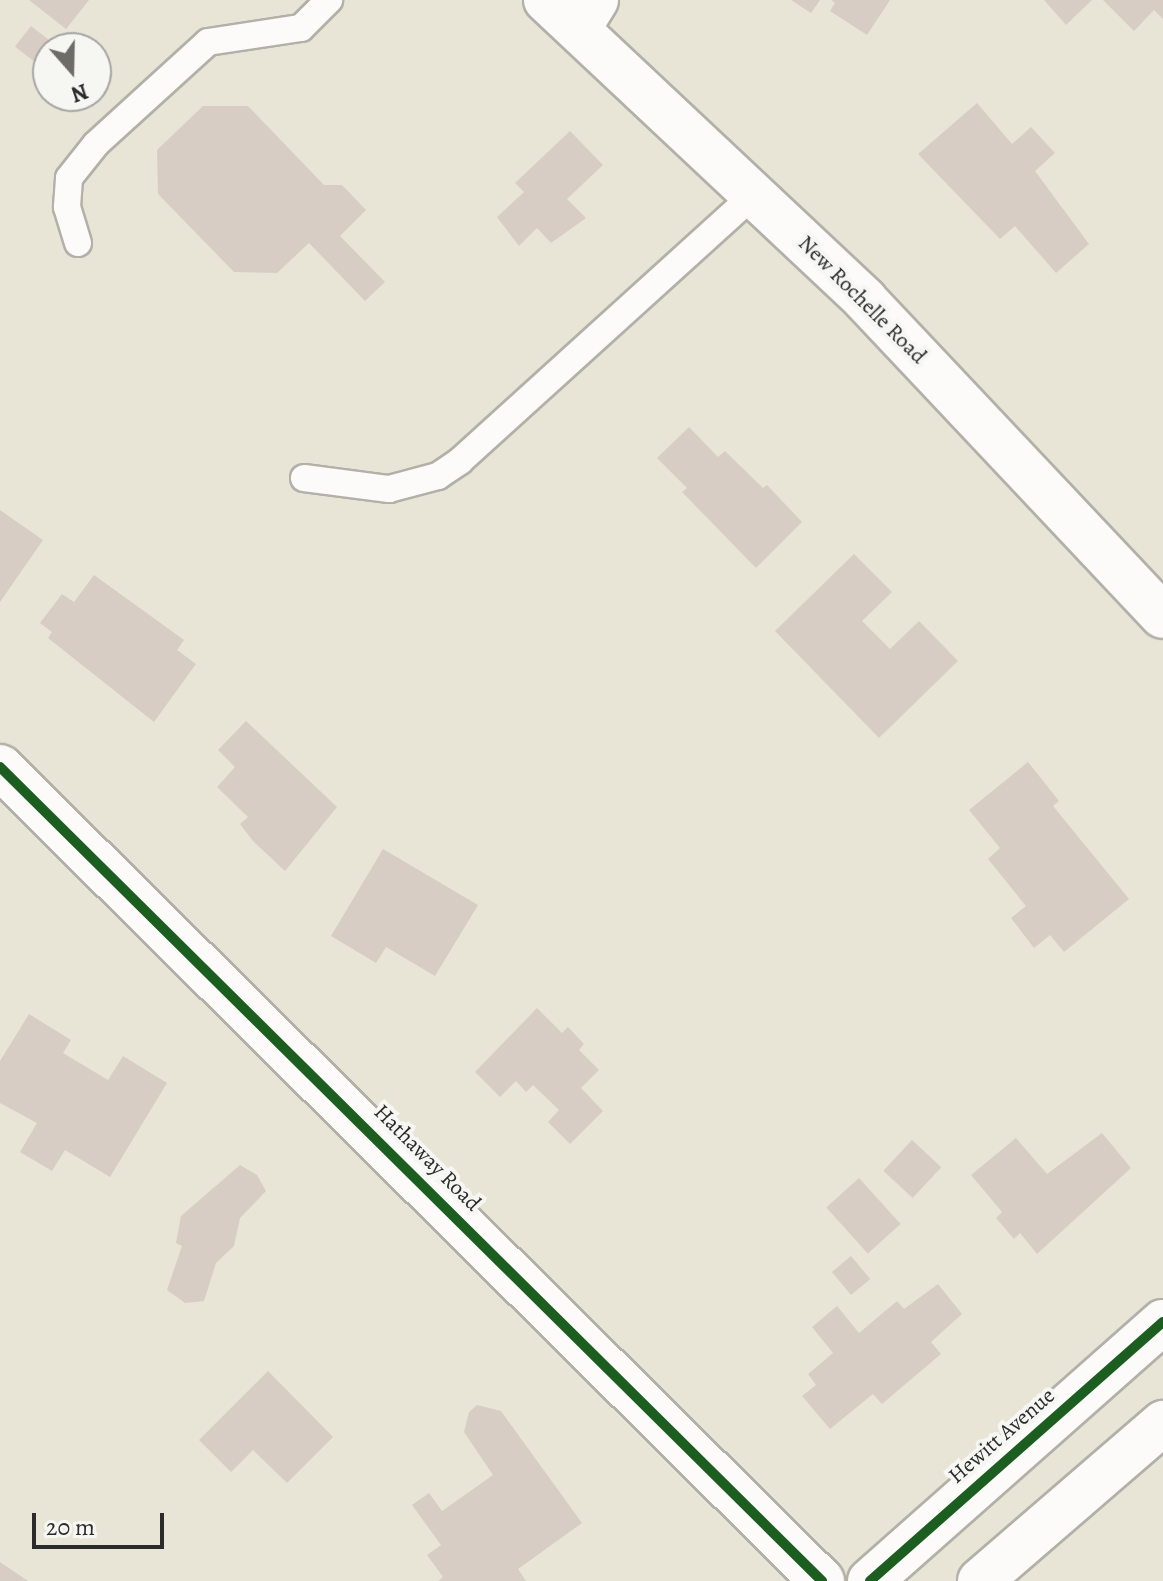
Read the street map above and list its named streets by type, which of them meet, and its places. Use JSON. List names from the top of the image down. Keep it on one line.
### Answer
{"streets":{"street":["New Rochelle Road","Hathaway Road","Hewitt Avenue"]},"scale_bar":"20 m","north":"bottom"}
